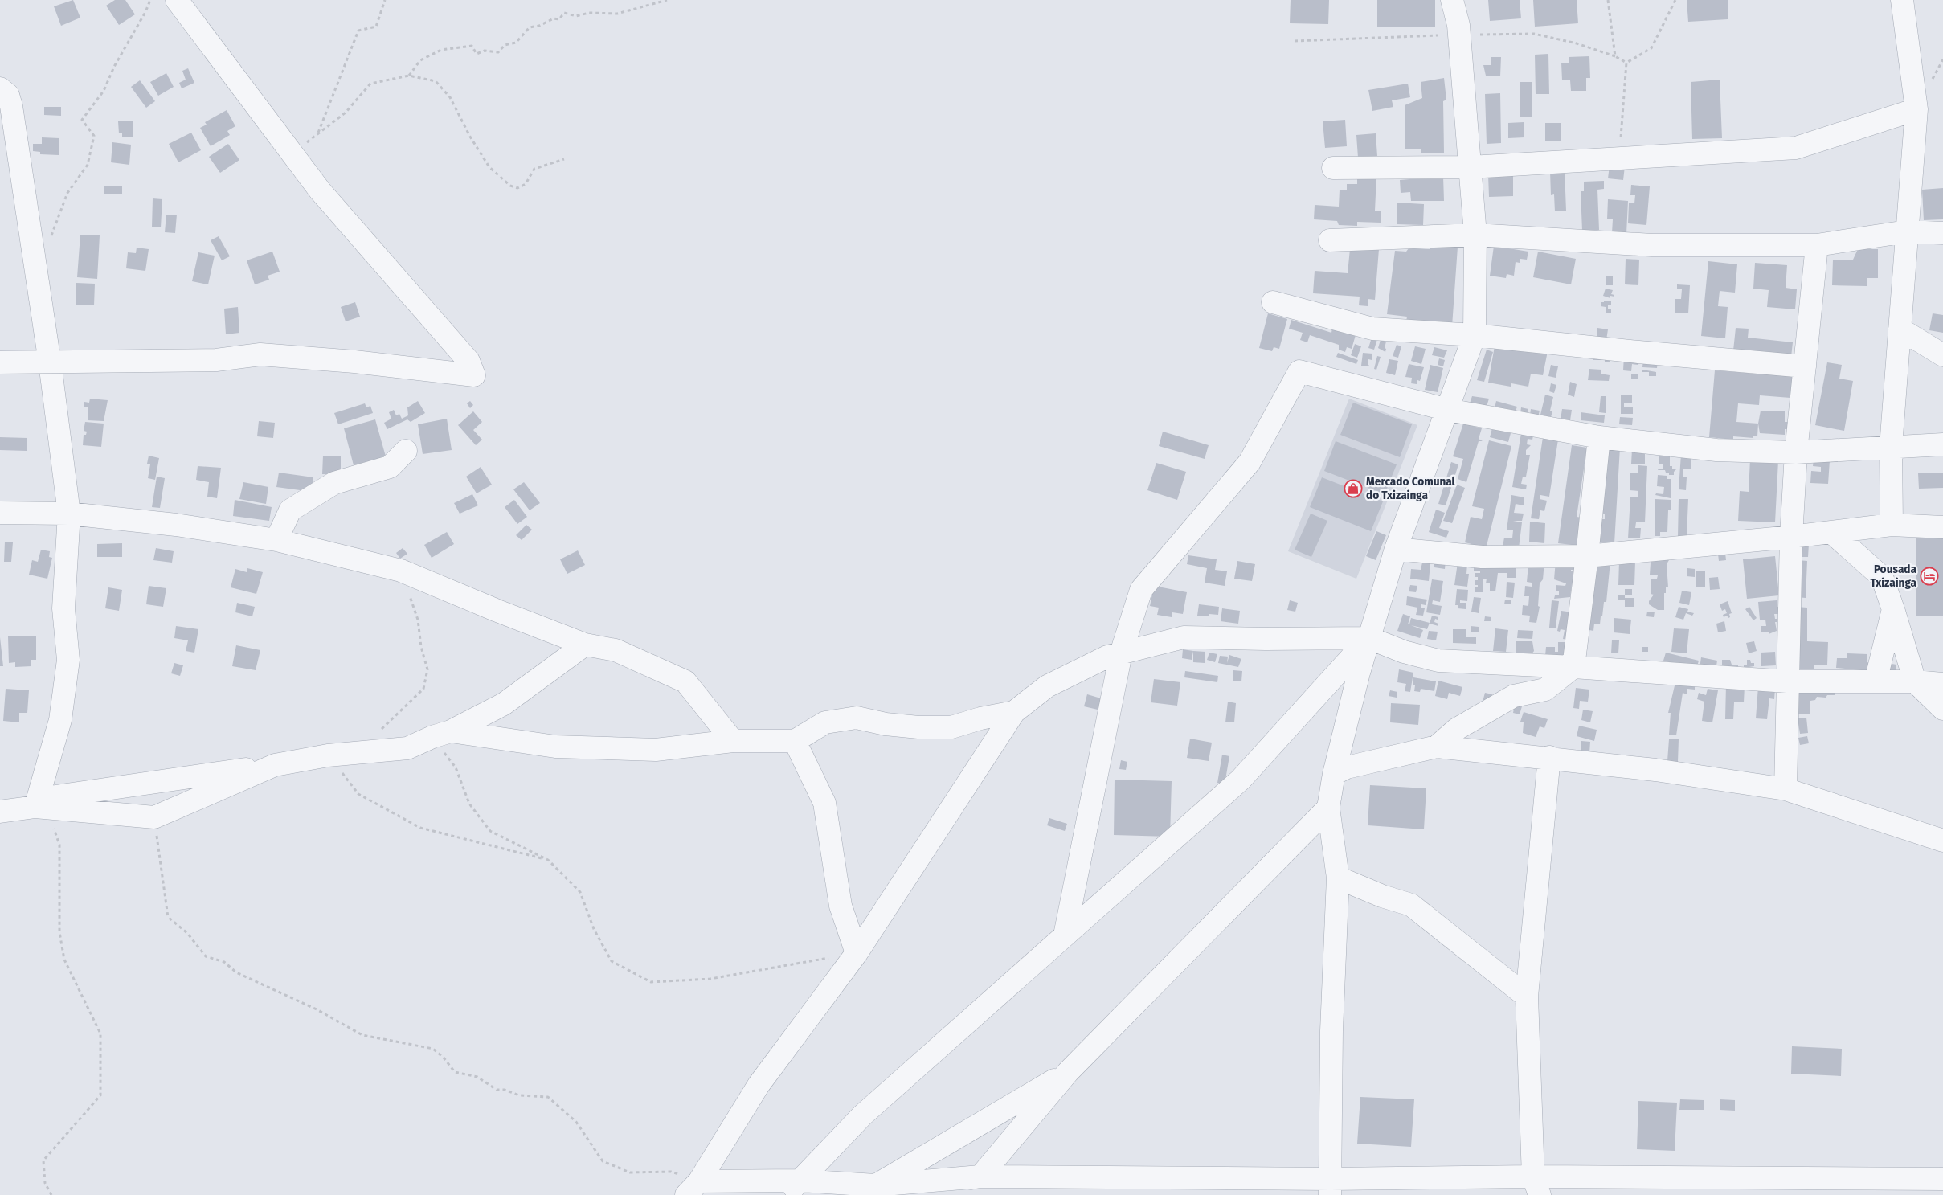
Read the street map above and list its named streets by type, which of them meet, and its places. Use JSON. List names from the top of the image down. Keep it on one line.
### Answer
{"places":{"shop":["Mercado Comunal do Txizainga"],"hotel":["Pousada Txizainga"]}}
